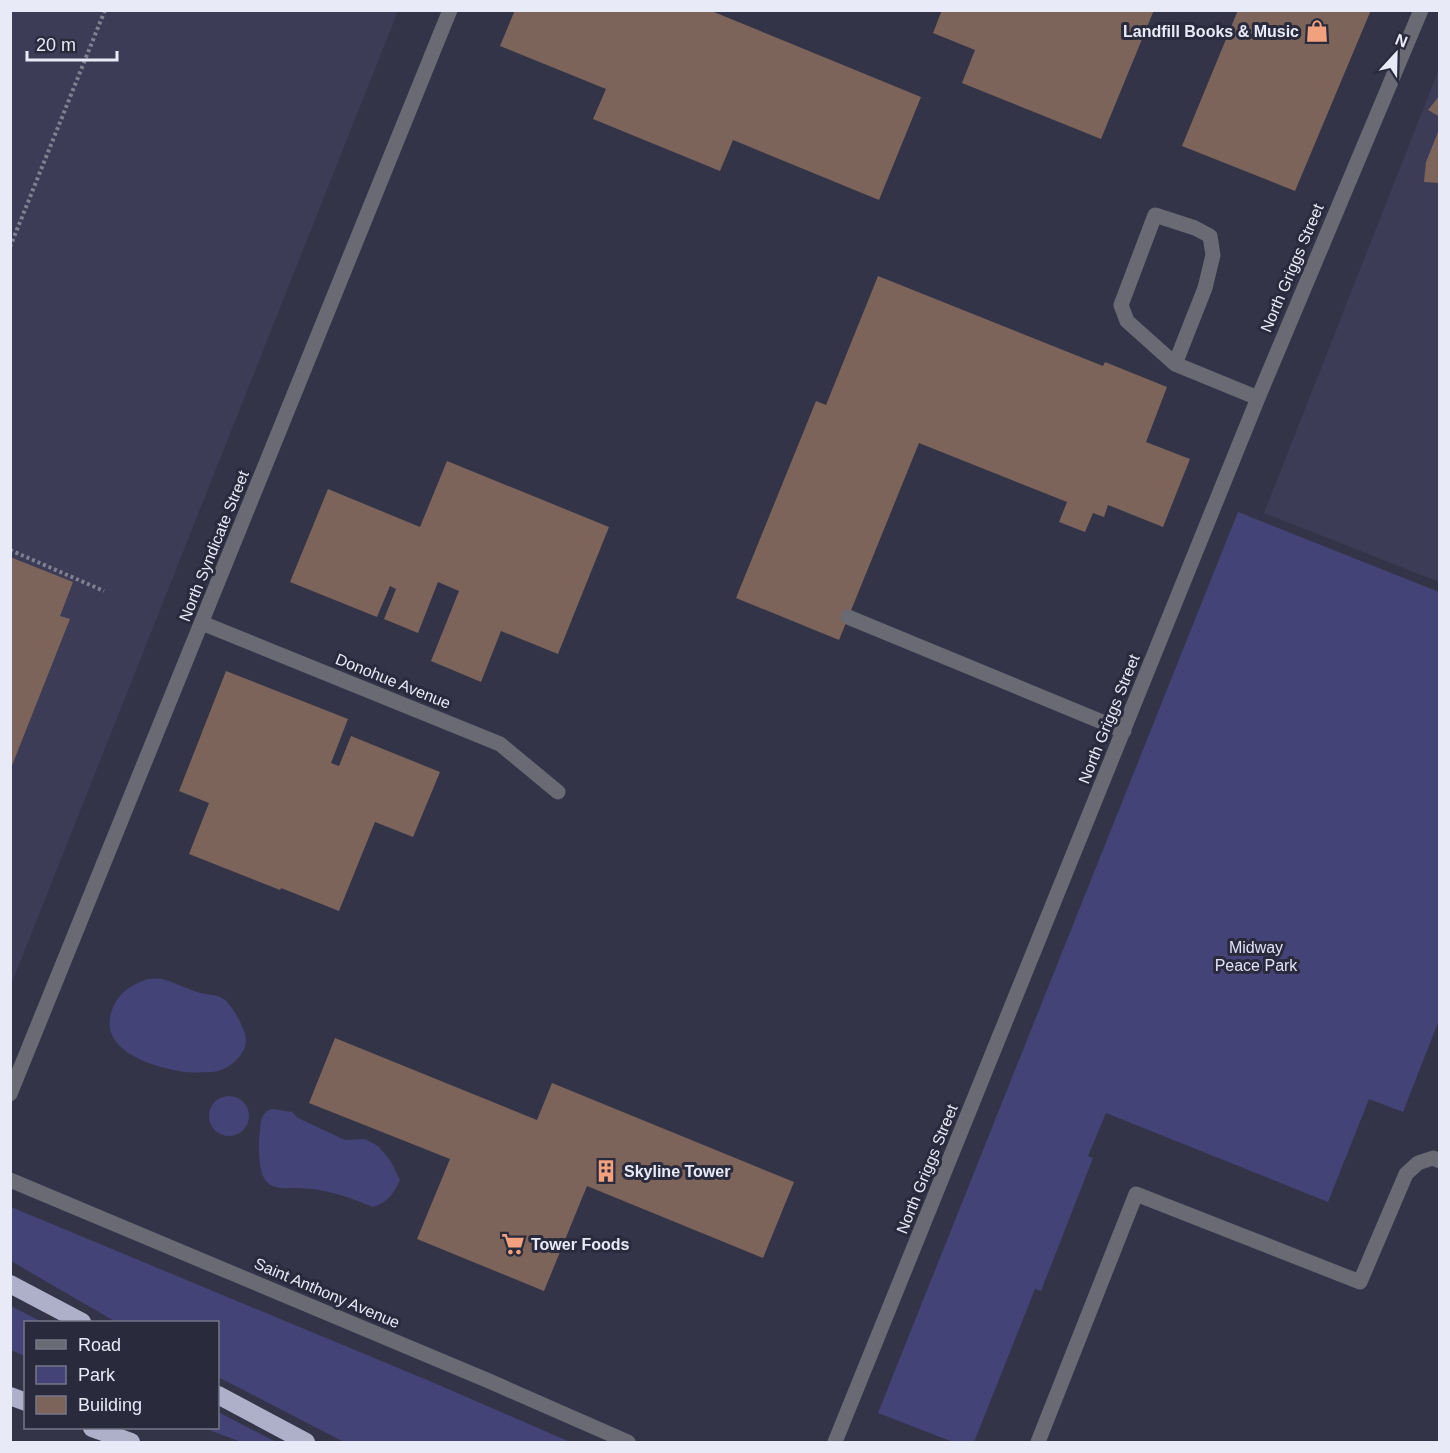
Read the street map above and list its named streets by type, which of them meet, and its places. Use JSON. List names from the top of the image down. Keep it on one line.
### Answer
{"streets":{"street":["North Griggs Street","North Syndicate Street","Donohue Avenue","Saint Anthony Avenue"]},"crossings":[["North Syndicate Street","Donohue Avenue"]],"parks":["Midway Peace Park"],"places":{"shop":["Landfill Books & Music"],"building":["Skyline Tower"],"supermarket":["Tower Foods"]},"legend":["Road","Park","Building"],"scale_bar":"20 m","north":"top"}
